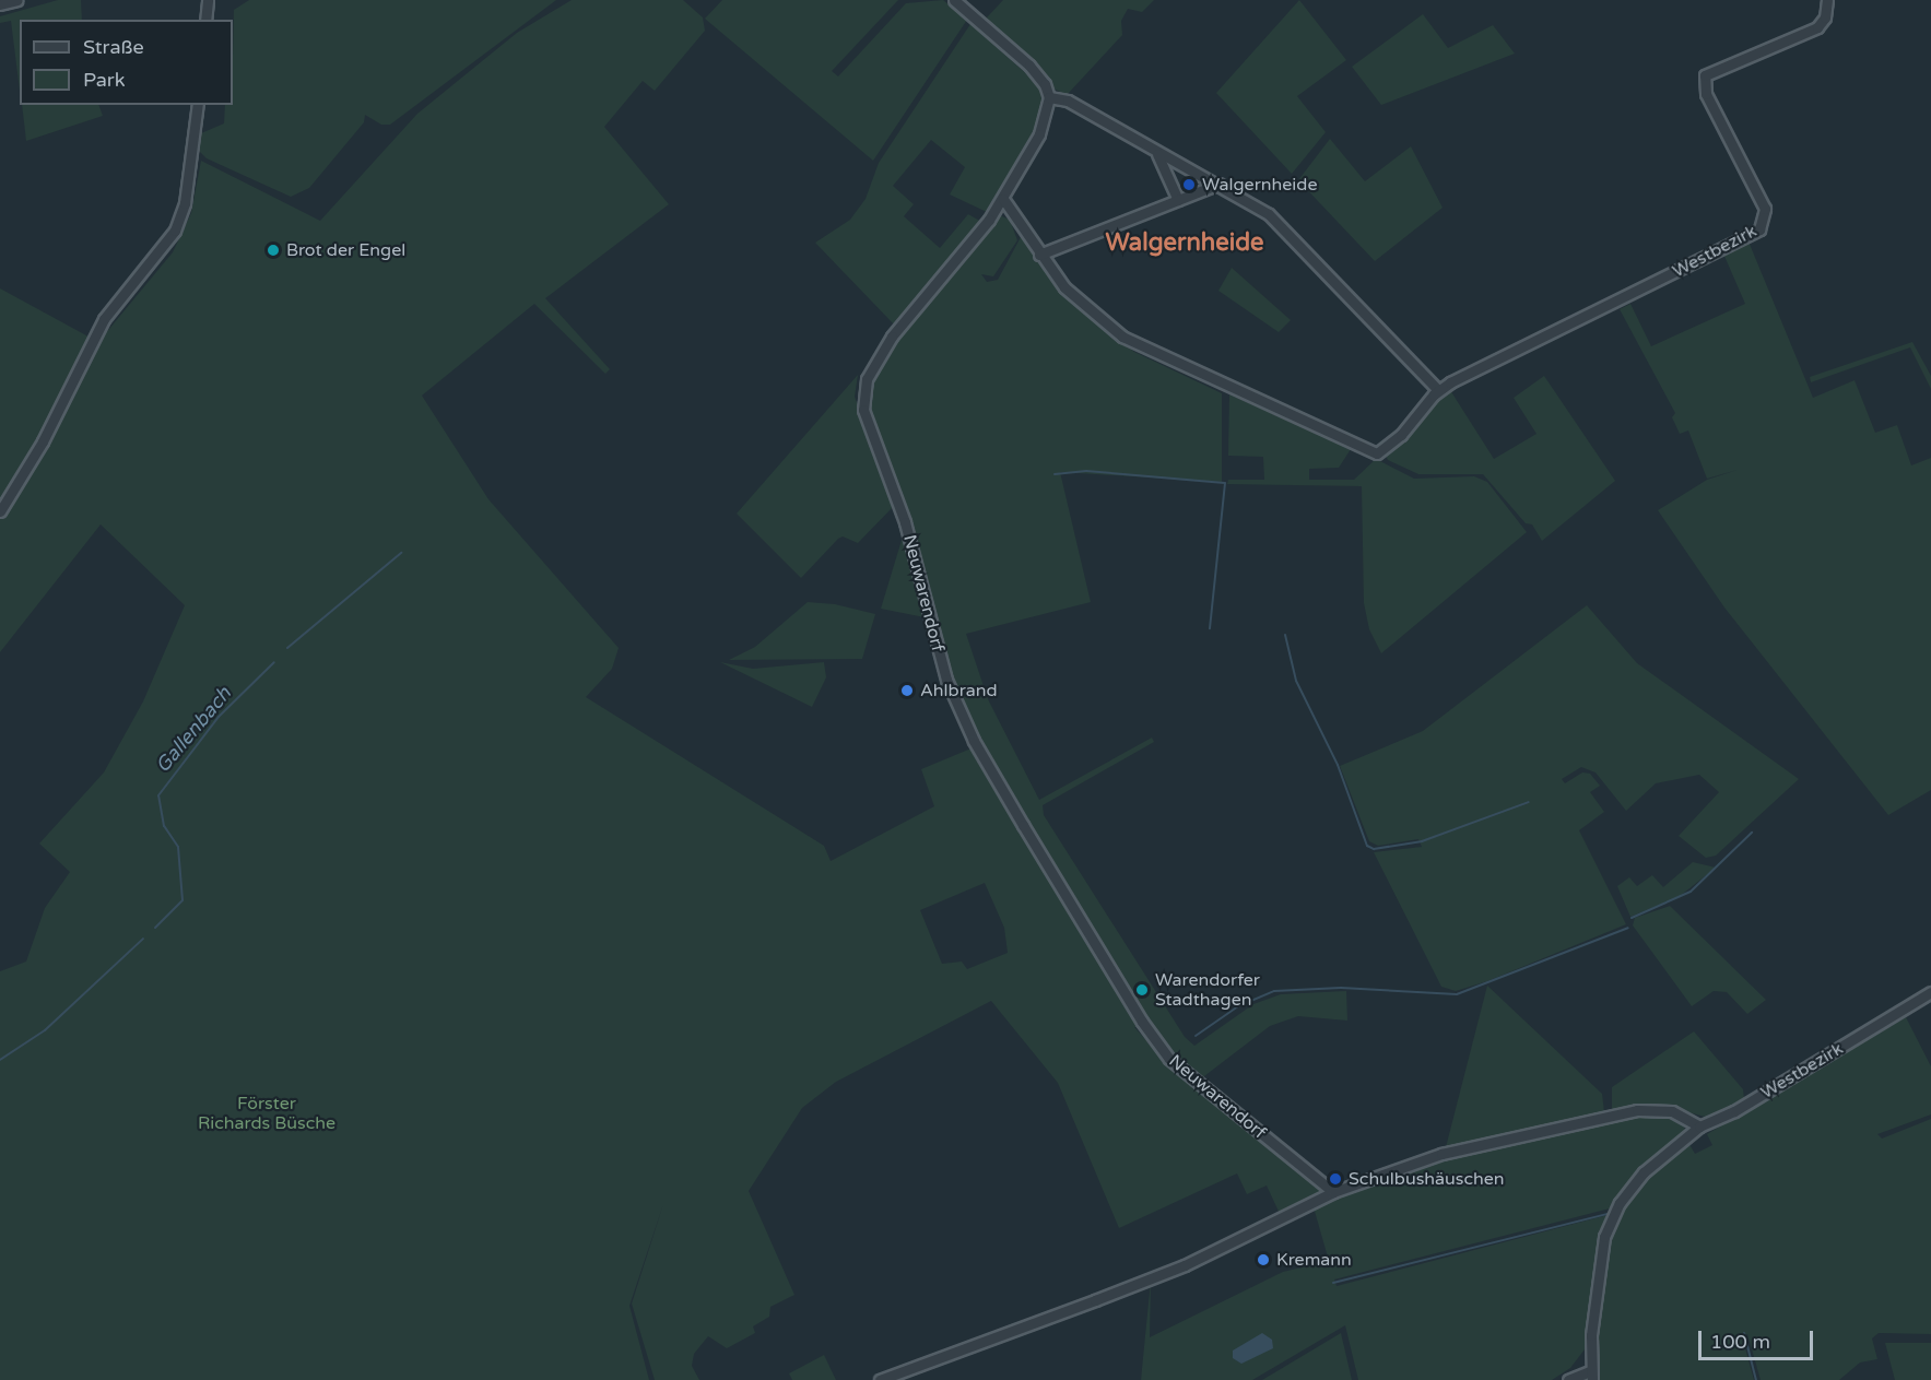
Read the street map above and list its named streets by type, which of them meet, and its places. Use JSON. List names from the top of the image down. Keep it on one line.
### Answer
{"streets":{"street":["Westbezirk","Neuwarendorf"]},"districts":["Walgernheide"],"water":["Gallenbach"],"parks":["Förster Richards Büsche"],"places":["Walgernheide","Brot der Engel","Ahlbrand","Warendorfer Stadthagen","Schulbushäuschen","Kremann"],"legend":["Straße","Park"],"scale_bar":"100 m"}
